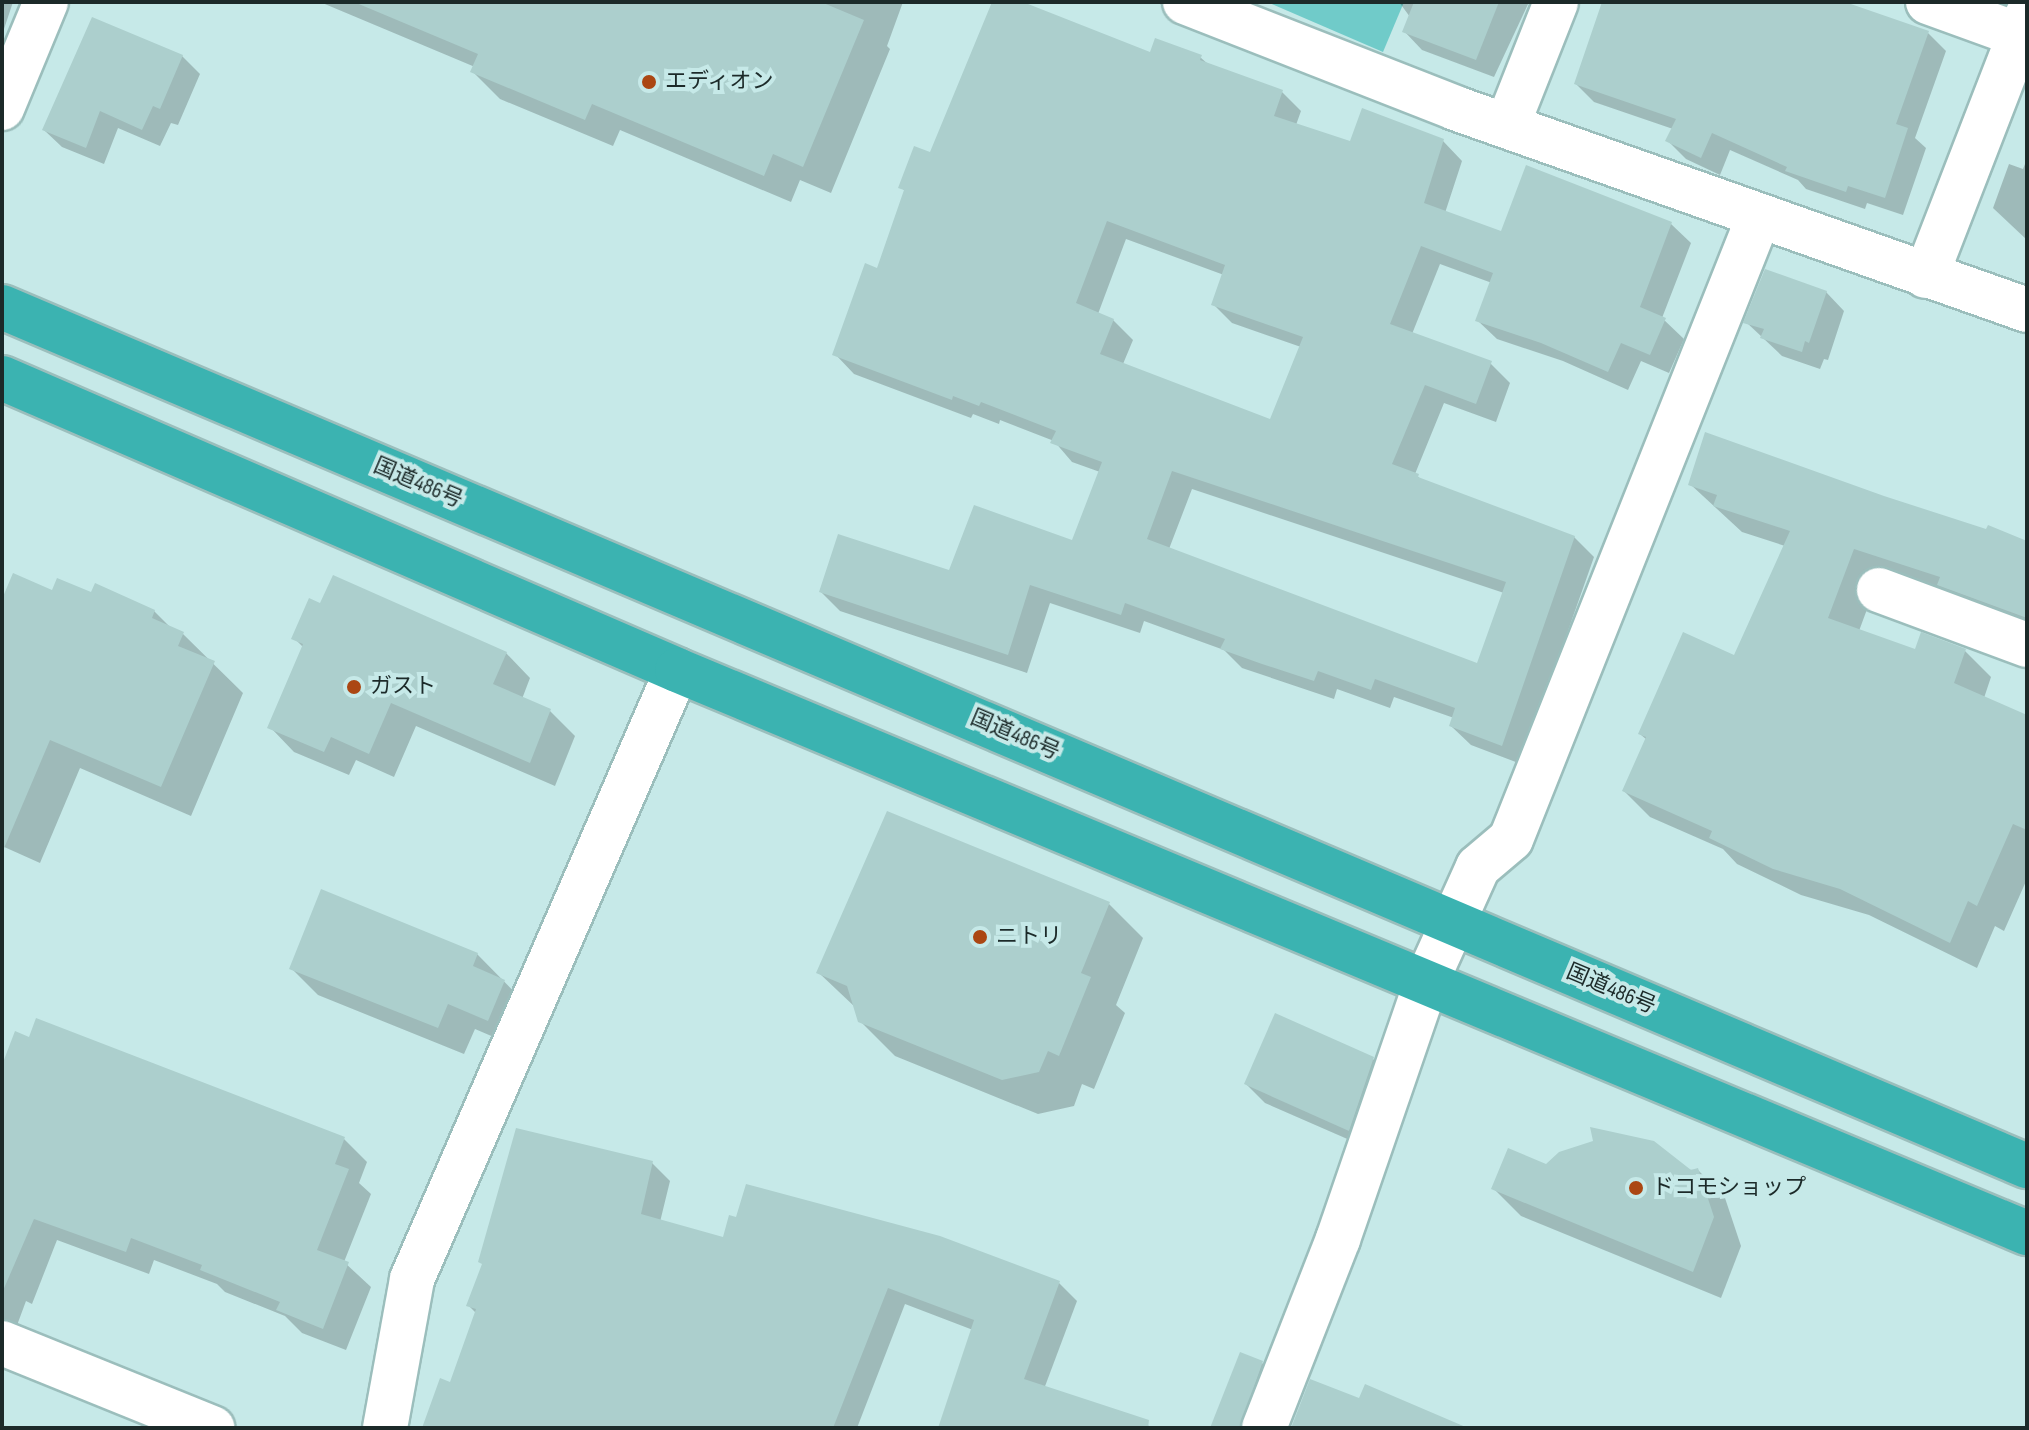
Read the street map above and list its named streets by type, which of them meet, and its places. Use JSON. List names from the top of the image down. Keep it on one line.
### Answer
{"streets":{"highway":["国道486号"]},"places":["エディオン","ガスト","ニトリ","ドコモショップ"]}
